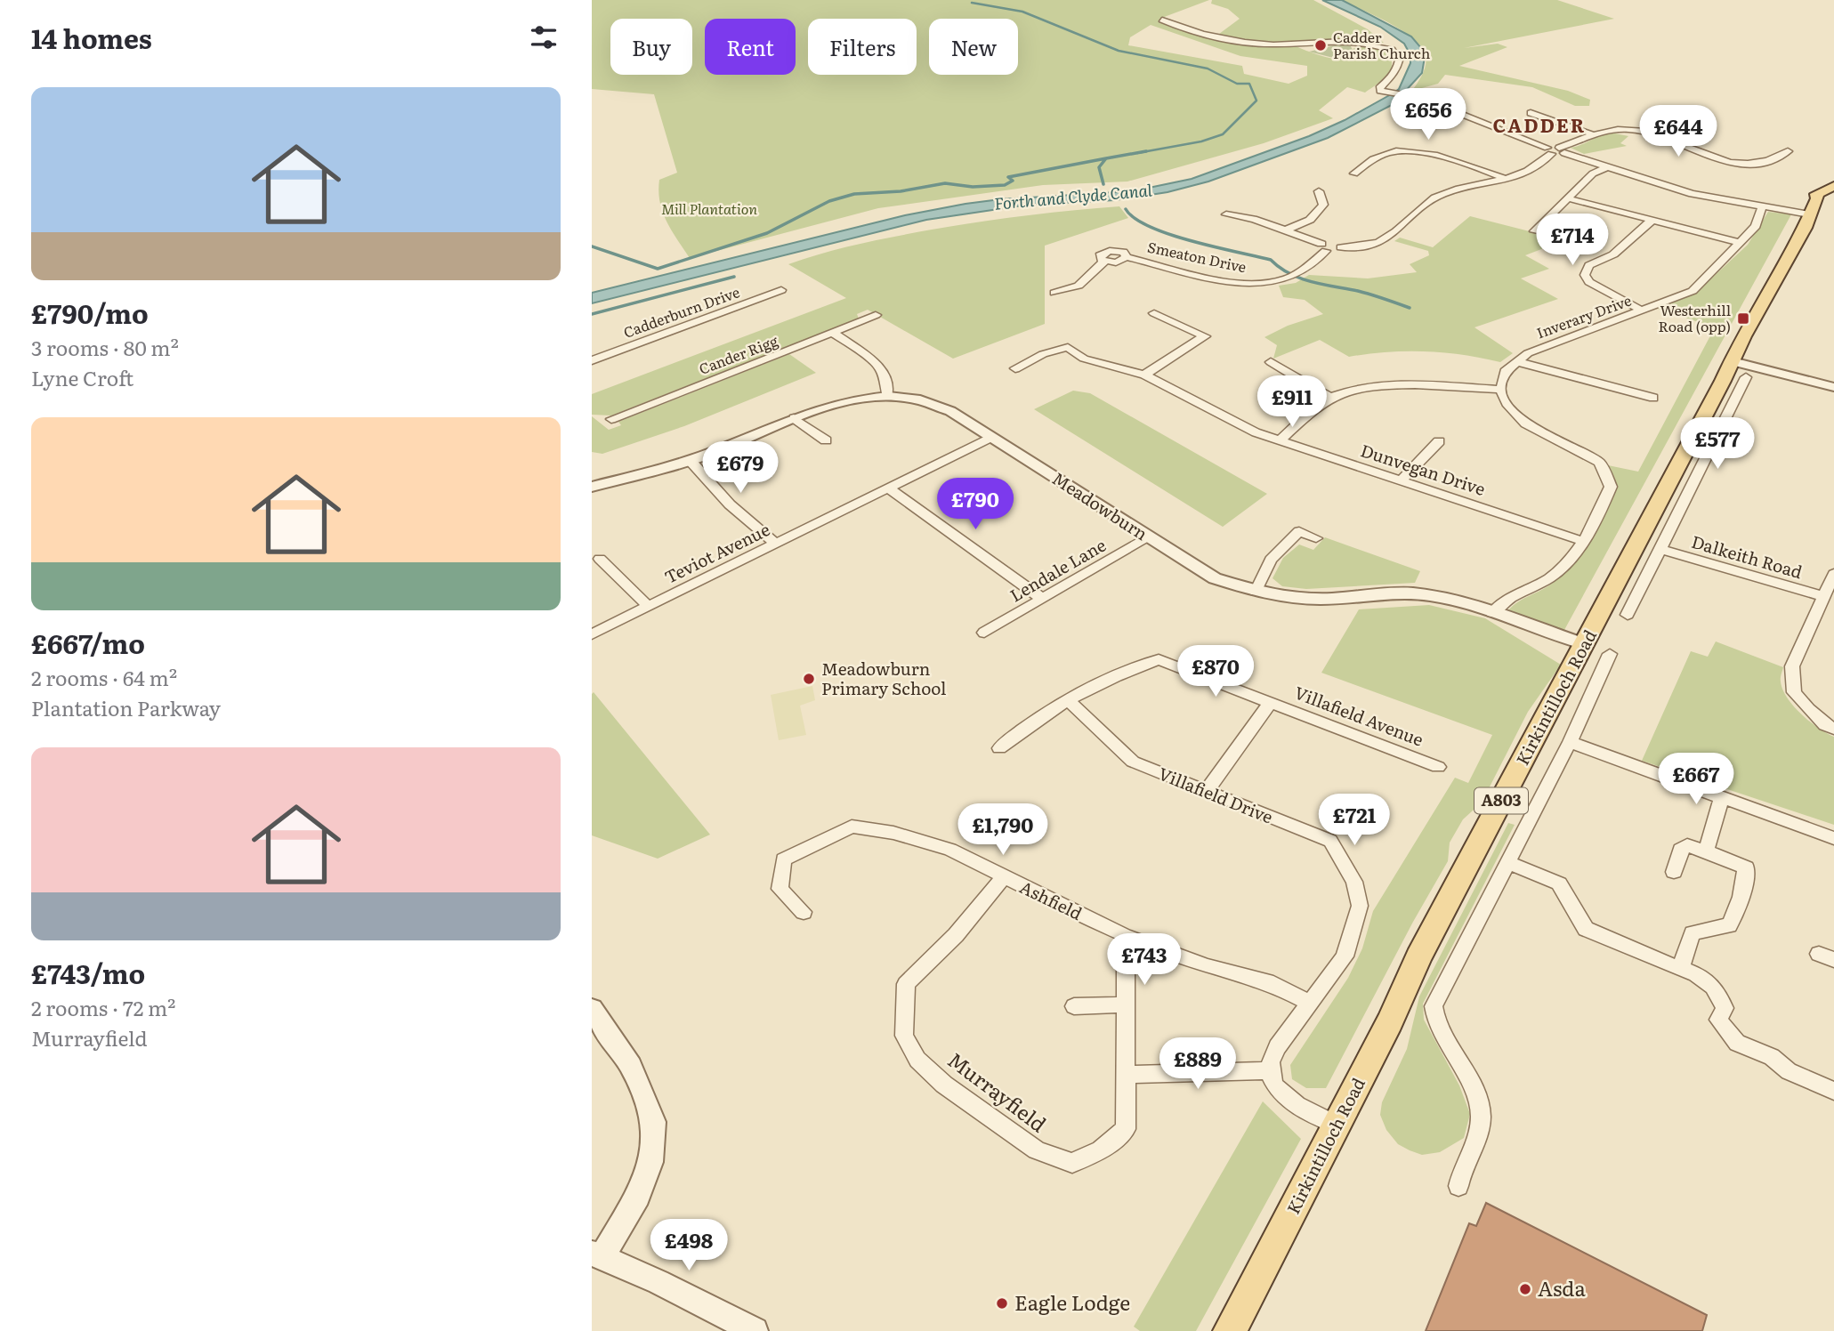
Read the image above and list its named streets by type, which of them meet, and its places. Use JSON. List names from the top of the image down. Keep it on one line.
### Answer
{"streets":{"main road":["Kirkintilloch Road","A803"],"street":["Smeaton Drive","Cadderburn Drive","Inverary Drive","Cander Rigg","Dunvegan Drive","Meadowburn","Teviot Avenue","Dalkeith Road","Lendale Lane","Villafield Avenue","Villafield Drive","Ashfield","Murrayfield"]},"crossings":[["Meadowburn","Teviot Avenue"],["Meadowburn","Lendale Lane"],["Meadowburn","Kirkintilloch Road"],["Villafield Avenue","Villafield Drive"],["Villafield Drive","Ashfield"],["Ashfield","Murrayfield"]],"districts":["CADDER"],"water":["Forth and Clyde Canal"],"parks":["Mill Plantation"],"places":{"other":["Cadder Parish Church","Meadowburn Primary School","Asda","Eagle Lodge"],"transit":["Westerhill Road (opp)"]},"page":{"heading":"14 homes","chip":["Buy","Rent","Filters","New"],"list":[{"name":"£790/mo","note":"3 rooms · 80 m² · Lyne Croft"},{"name":"£667/mo","note":"2 rooms · 64 m² · Plantation Parkway"},{"name":"£743/mo","note":"2 rooms · 72 m² · Murrayfield"}],"price":["£656","£644","£714","£911","£577","£679","£790","£870","£667","£721","£1,790","£743","£889","£498"]}}
